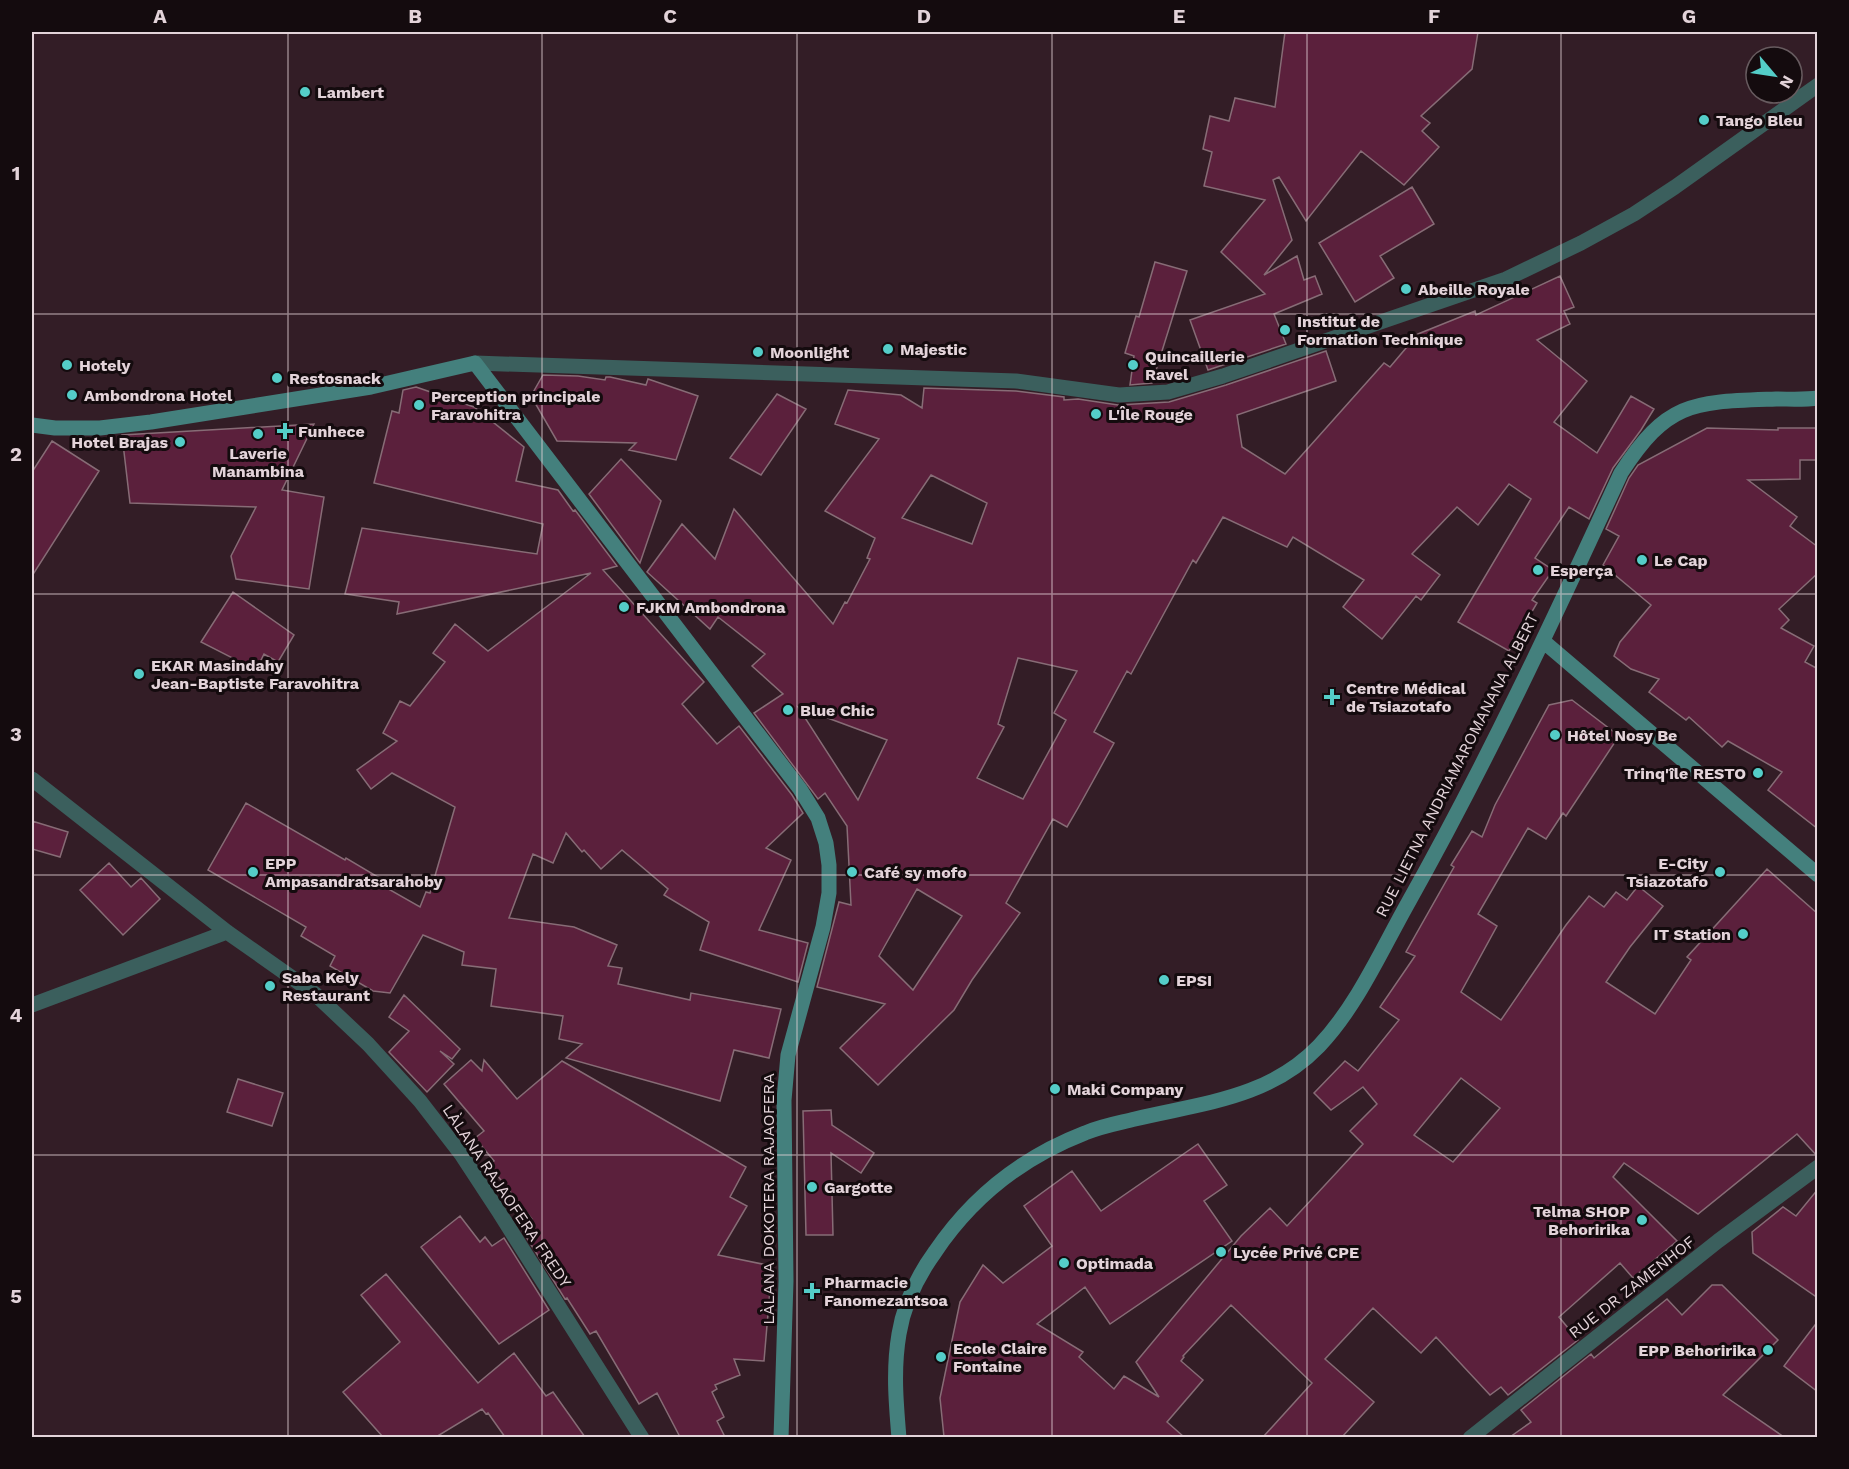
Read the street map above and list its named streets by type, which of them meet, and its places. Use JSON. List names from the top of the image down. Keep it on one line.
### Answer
{"streets":{"street":["RUE LIETNA ANDRIAMAROMANANA ALBERT","LÀLANA RAJAOFERA FREDY","LÀLANA DOKOTERA RAJAOFERA","RUE DR ZAMENHOF"]},"places":{"other":["Lambert","Tango Bleu","Abeille Royale","Institut de Formation Technique","Majestic","Moonlight","Hotely","Quincaillerie Ravel","Restosnack","Ambondrona Hotel","Perception principale Faravohitra","L'Île Rouge","Laverie Manambina","Hotel Brajas","Le Cap","Esperça","FJKM Ambondrona","EKAR Masindahy Jean-Baptiste Faravohitra","Blue Chic","Hôtel Nosy Be","Trinq'île RESTO","EPP Ampasandratsarahoby","Café sy mofo","E-City Tsiazotafo","IT Station","EPSI","Saba Kely Restaurant","Maki Company","Gargotte","Telma SHOP Behoririka","Lycée Privé CPE","Optimada","EPP Behoririka","Ecole Claire Fontaine"],"health":["Funhece","Centre Médical de Tsiazotafo","Pharmacie Fanomezantsoa"]},"north":"bottom right","grid":{"columns":["A","B","C","D","E","F","G"],"rows":["1","2","3","4","5"]}}
